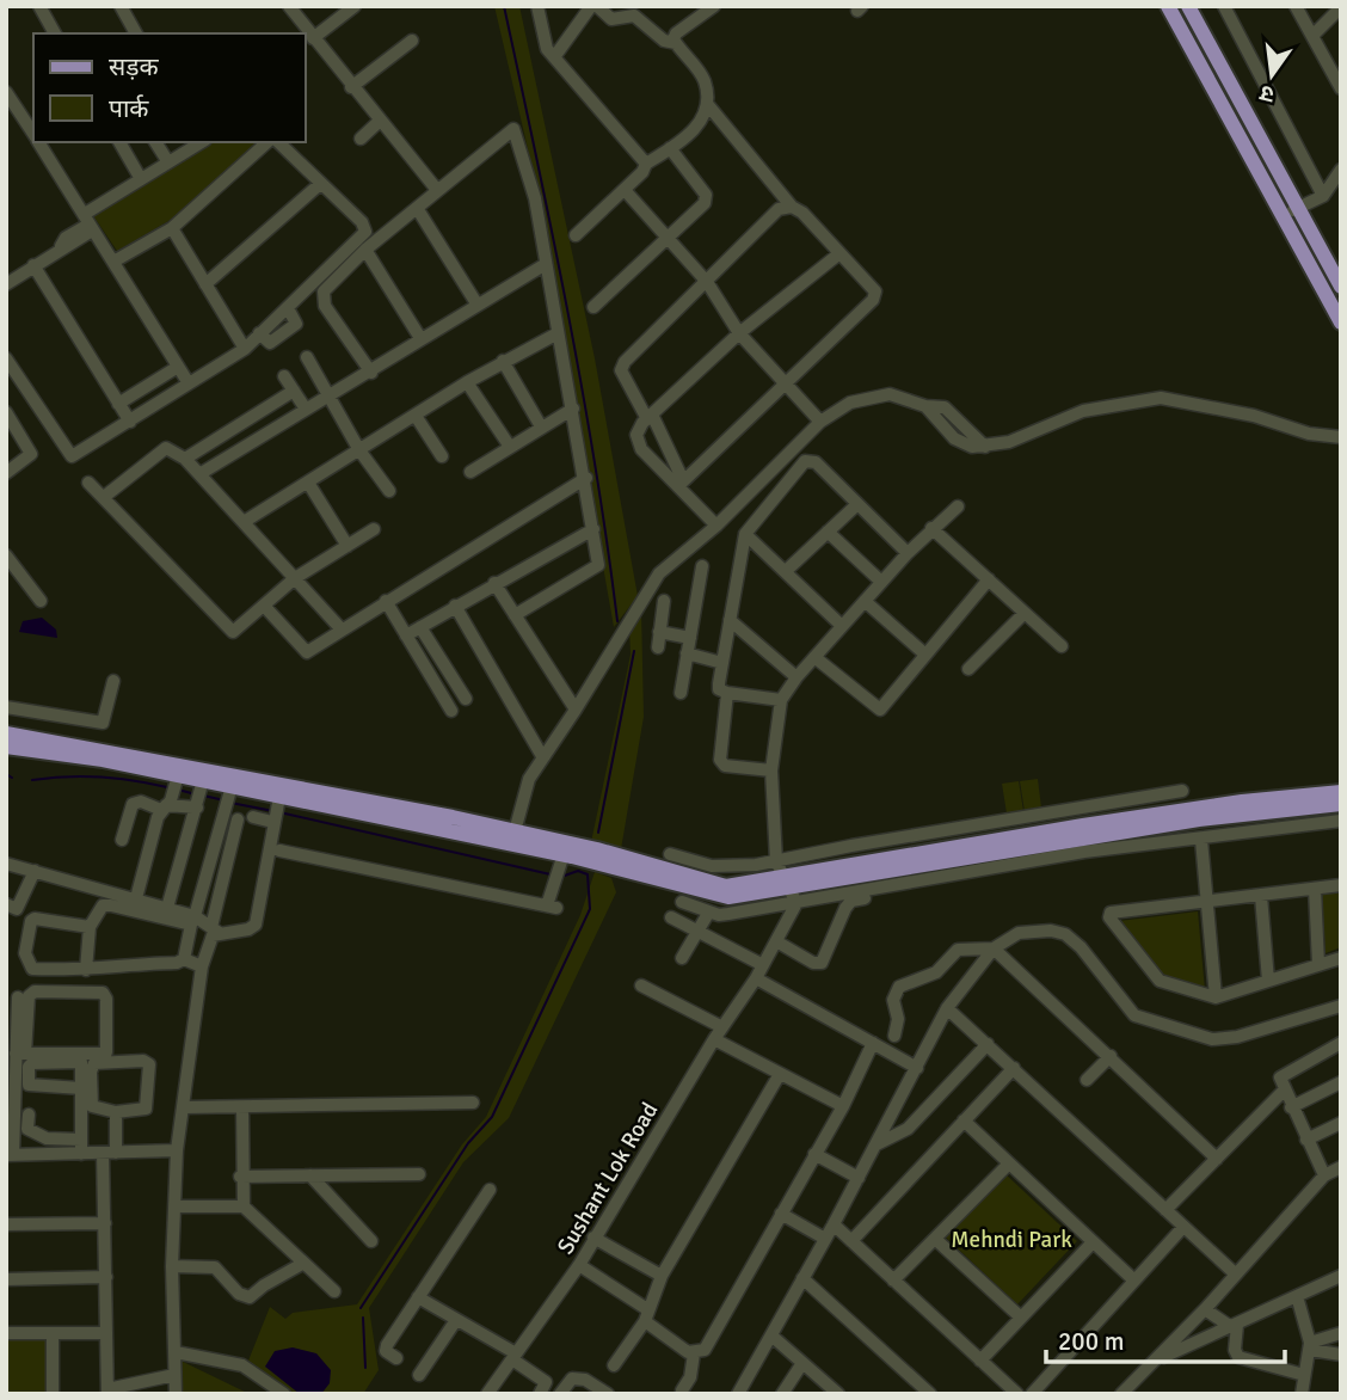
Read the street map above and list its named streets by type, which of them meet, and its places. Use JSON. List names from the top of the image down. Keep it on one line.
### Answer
{"streets":{"street":["Sushant Lok Road"]},"parks":["Mehndi Park"],"legend":["सड़क","पार्क"],"scale_bar":"200 m","north":"bottom"}
